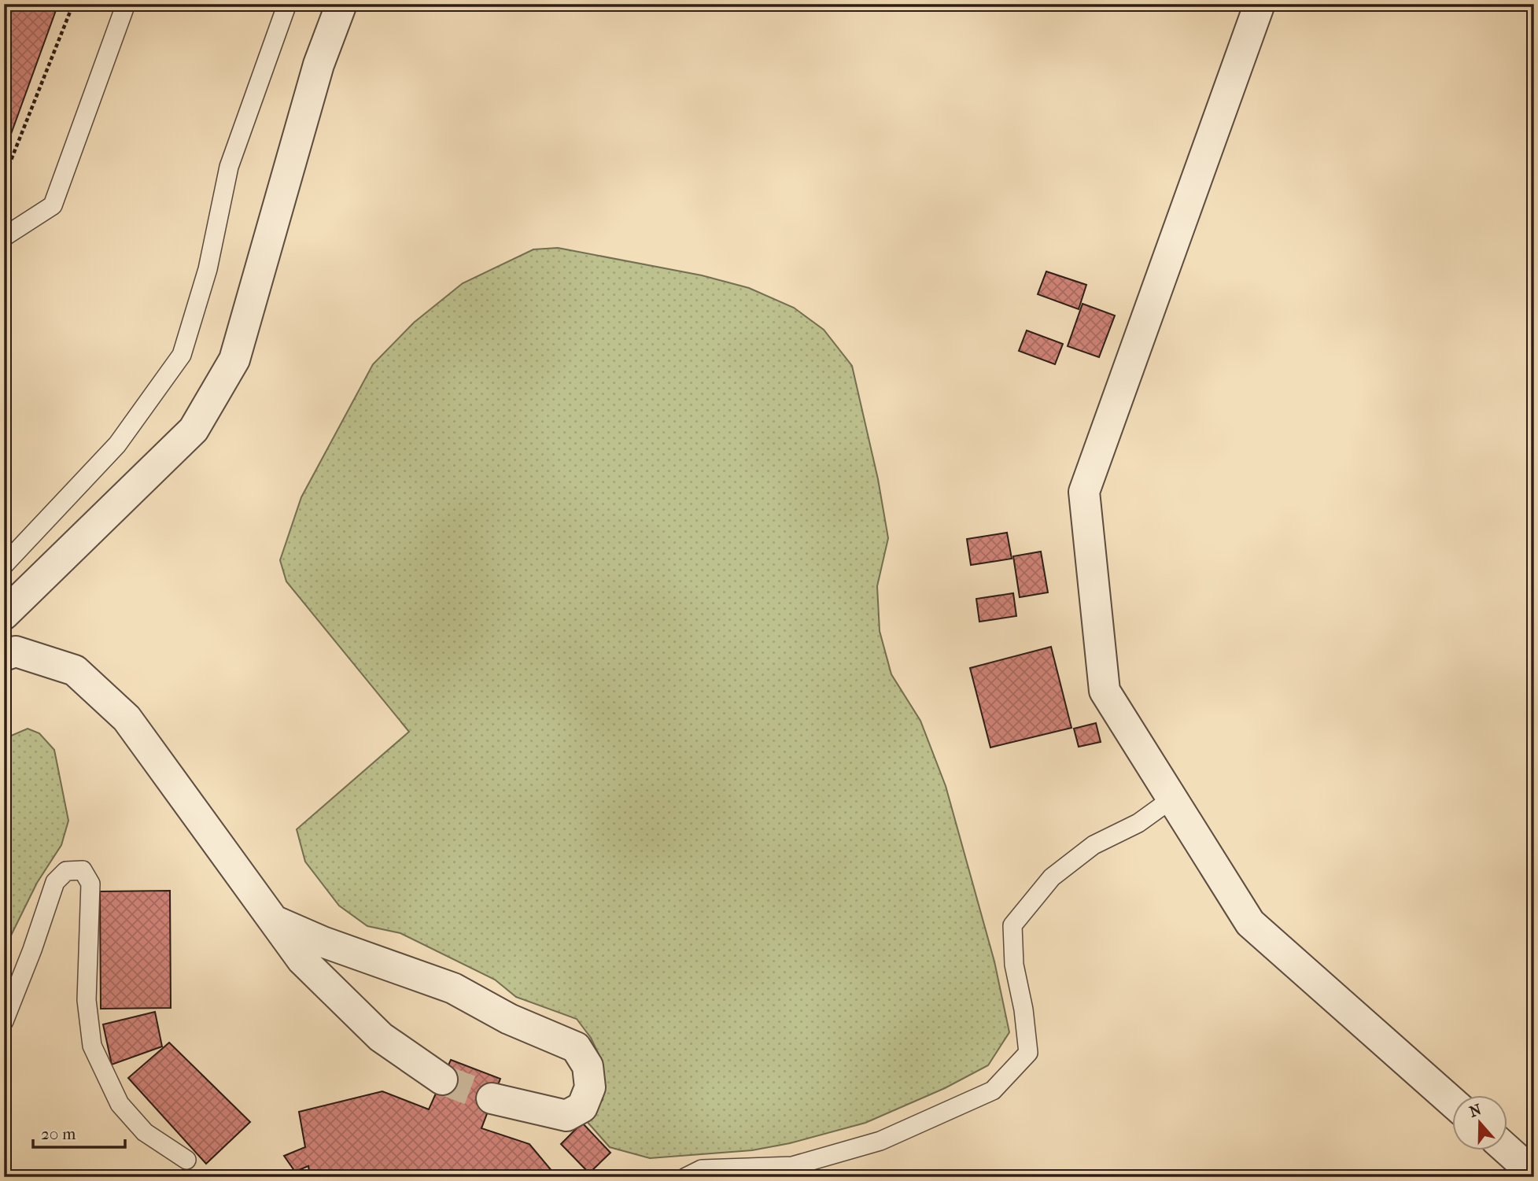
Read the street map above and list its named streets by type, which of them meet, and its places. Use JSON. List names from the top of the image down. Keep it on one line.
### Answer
{"scale_bar":"20 m","north":"top"}
